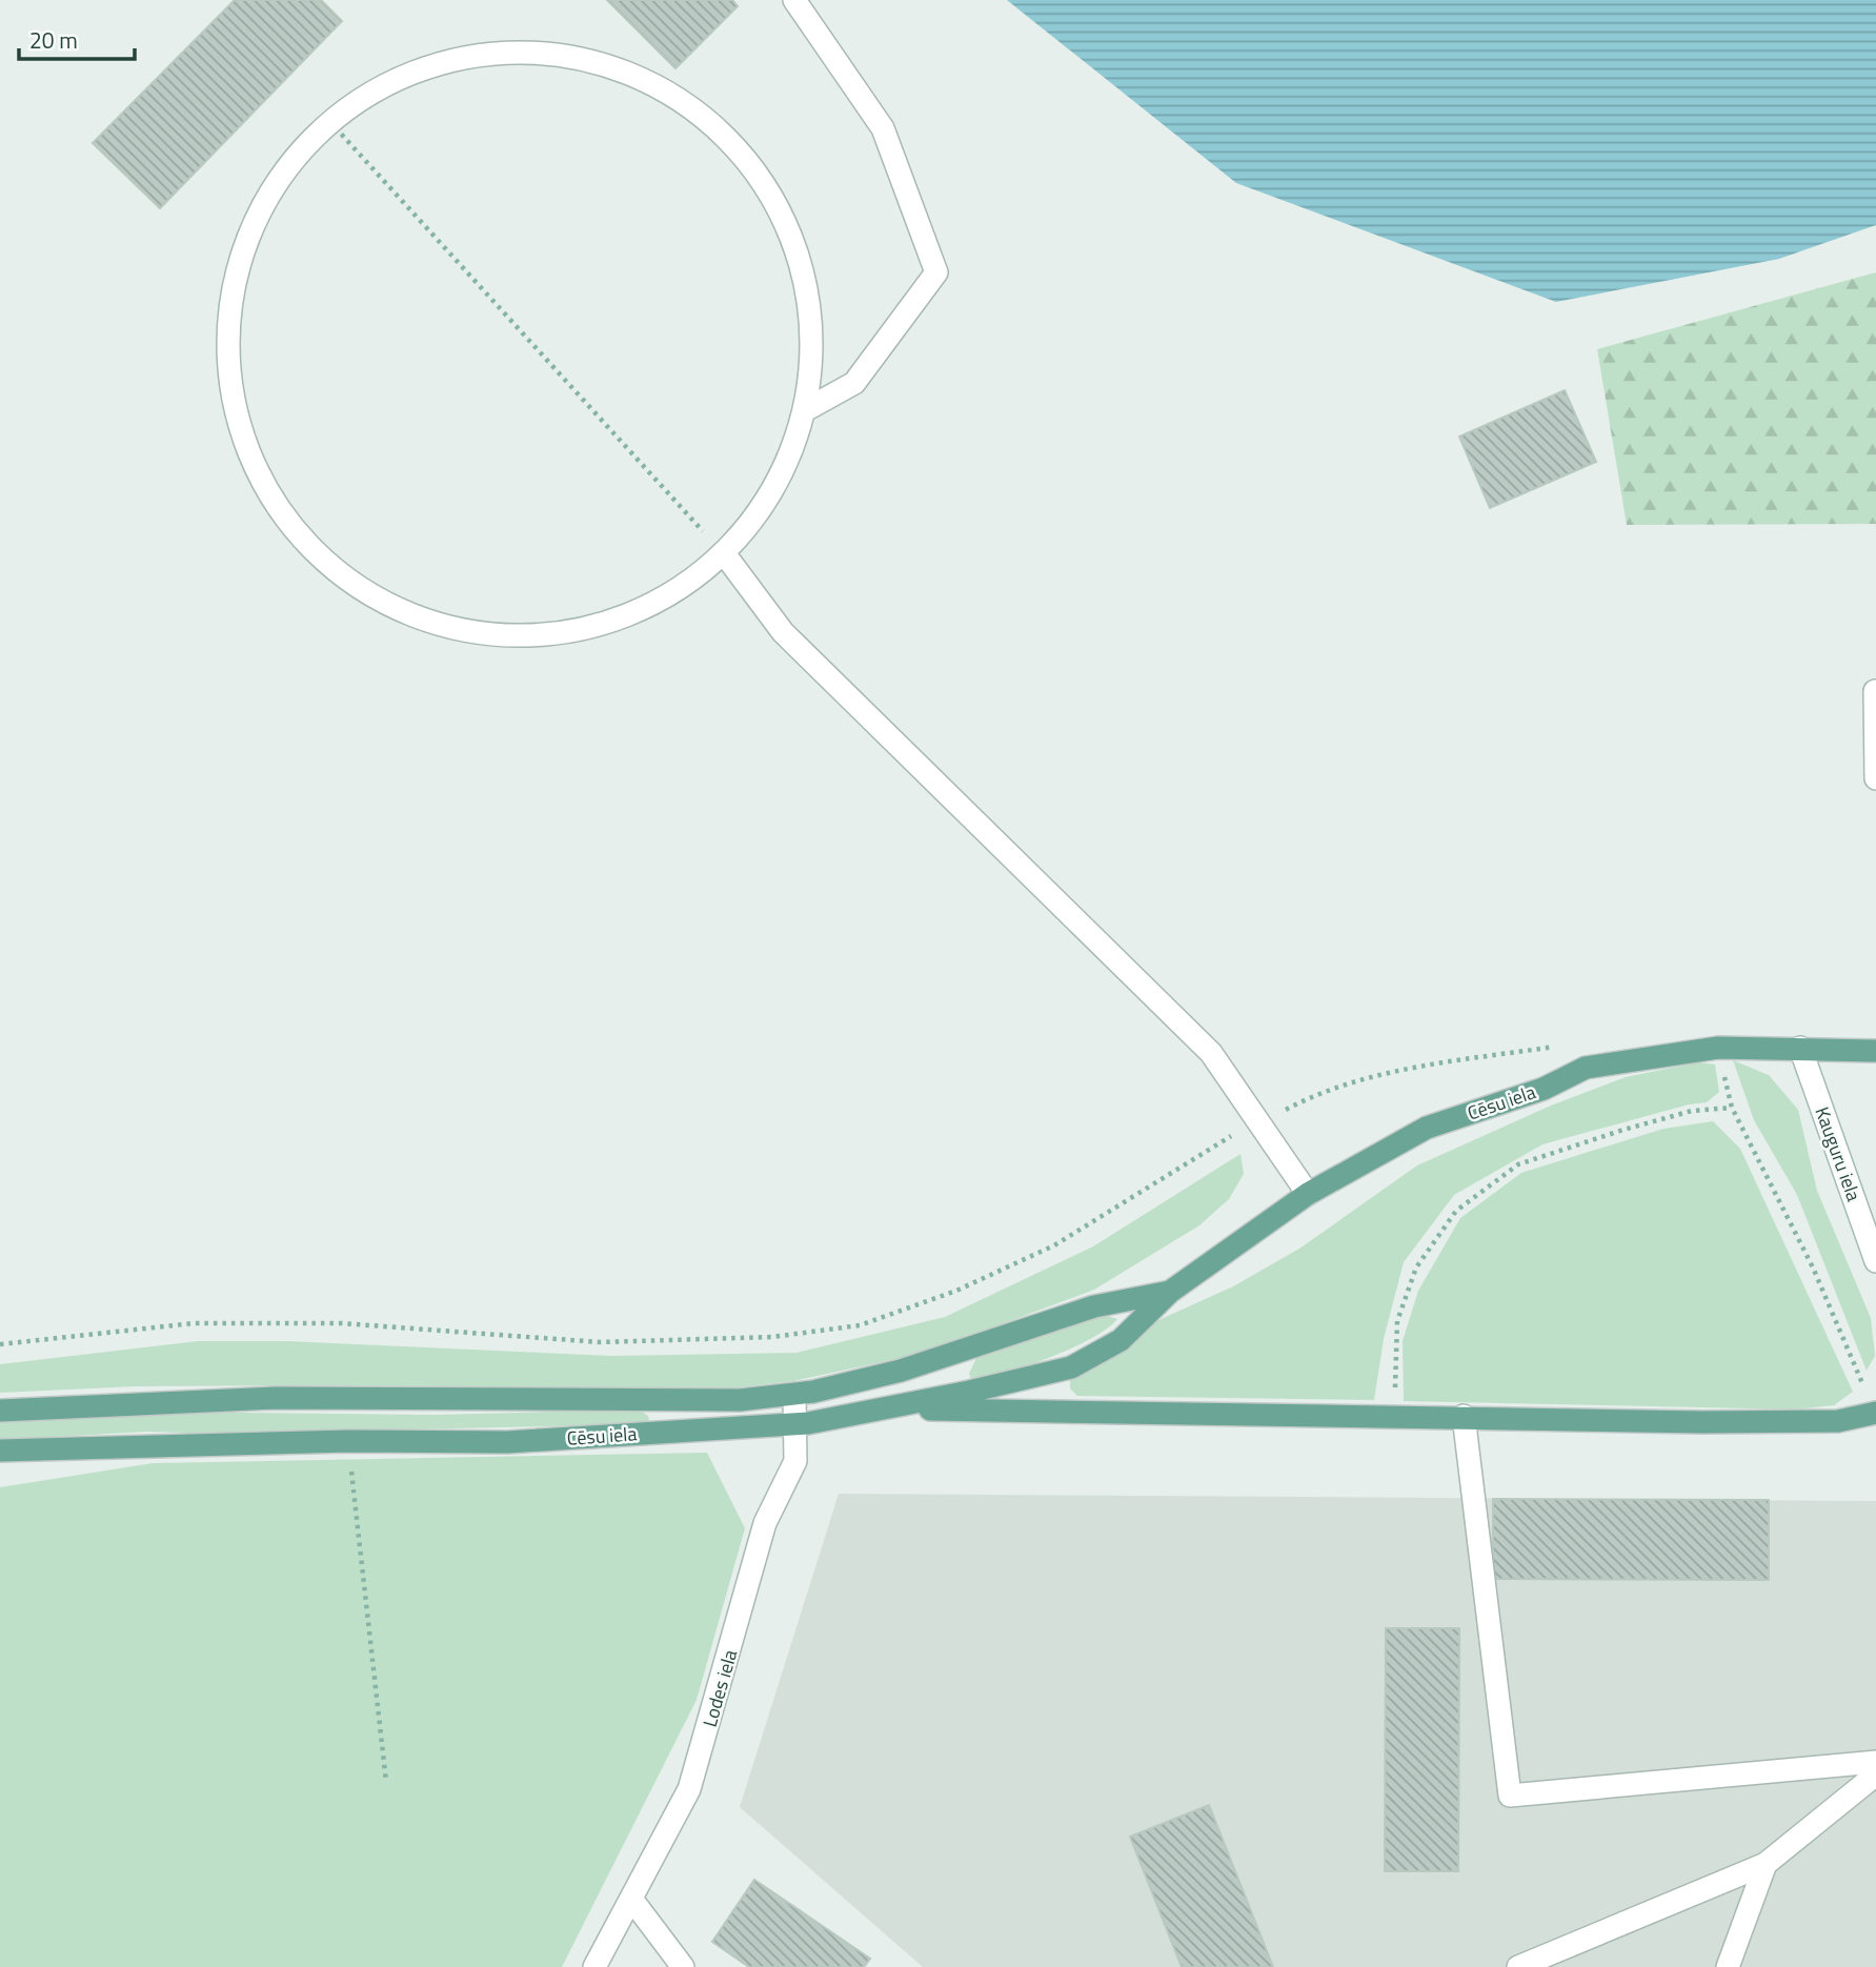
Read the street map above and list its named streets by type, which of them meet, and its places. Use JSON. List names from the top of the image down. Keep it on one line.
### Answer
{"streets":{"main road":["Cēsu iela"],"street":["Kauguru iela","Lodes iela"]},"crossings":[["Cēsu iela","Kauguru iela"],["Cēsu iela","Lodes iela"]],"scale_bar":"20 m"}
